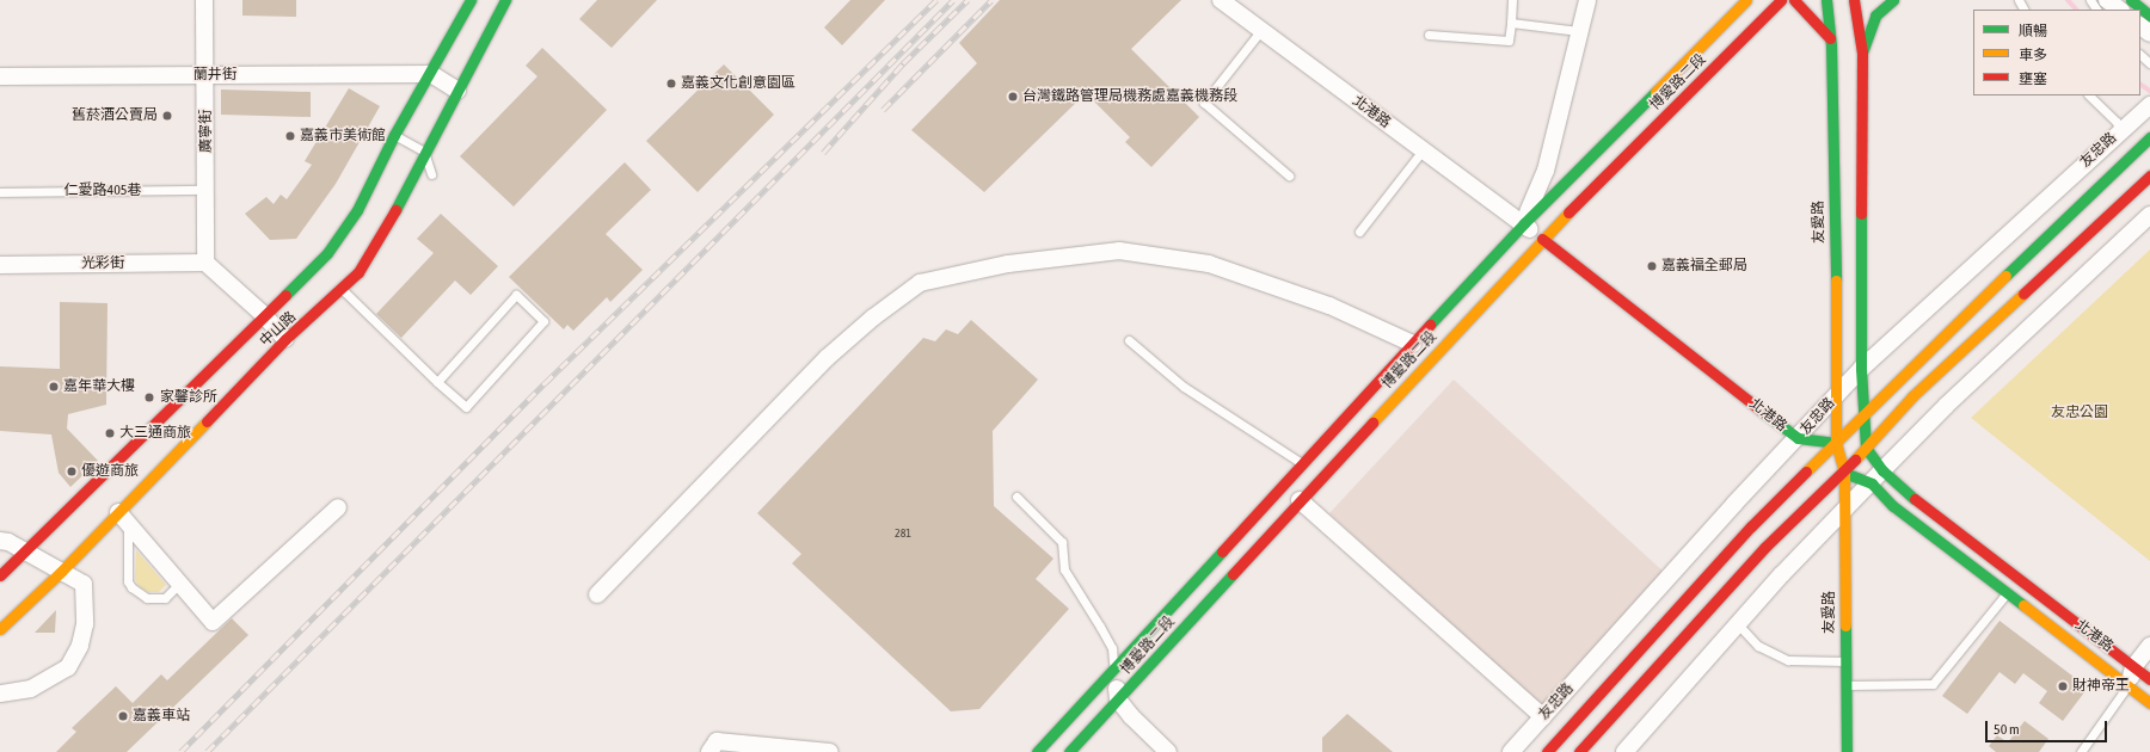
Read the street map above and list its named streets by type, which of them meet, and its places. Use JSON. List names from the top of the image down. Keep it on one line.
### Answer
{"streets":{"main road":["博愛路二段","北港路","友忠路","友愛路","中山路"],"street":["蘭井街","廣寧街","光彩街"],"lane":["仁愛路405巷"]},"crossings":[["蘭井街","廣寧街"],["蘭井街","中山路"],["博愛路二段","北港路"],["北港路","友忠路"],["北港路","友愛路"],["廣寧街","仁愛路405巷"],["廣寧街","光彩街"],["友忠路","友愛路"]],"parks":["友忠公園"],"places":["嘉義文化創意園區","台灣鐵路管理局機務處嘉義機務段","舊菸酒公賣局","嘉義市美術館","嘉義福全郵局","嘉年華大樓","家馨診所","大三通商旅","優遊商旅","財神帝王","嘉義車站"],"house_numbers":["281"],"legend":["順暢","車多","壅塞"],"scale_bar":"50 m"}
